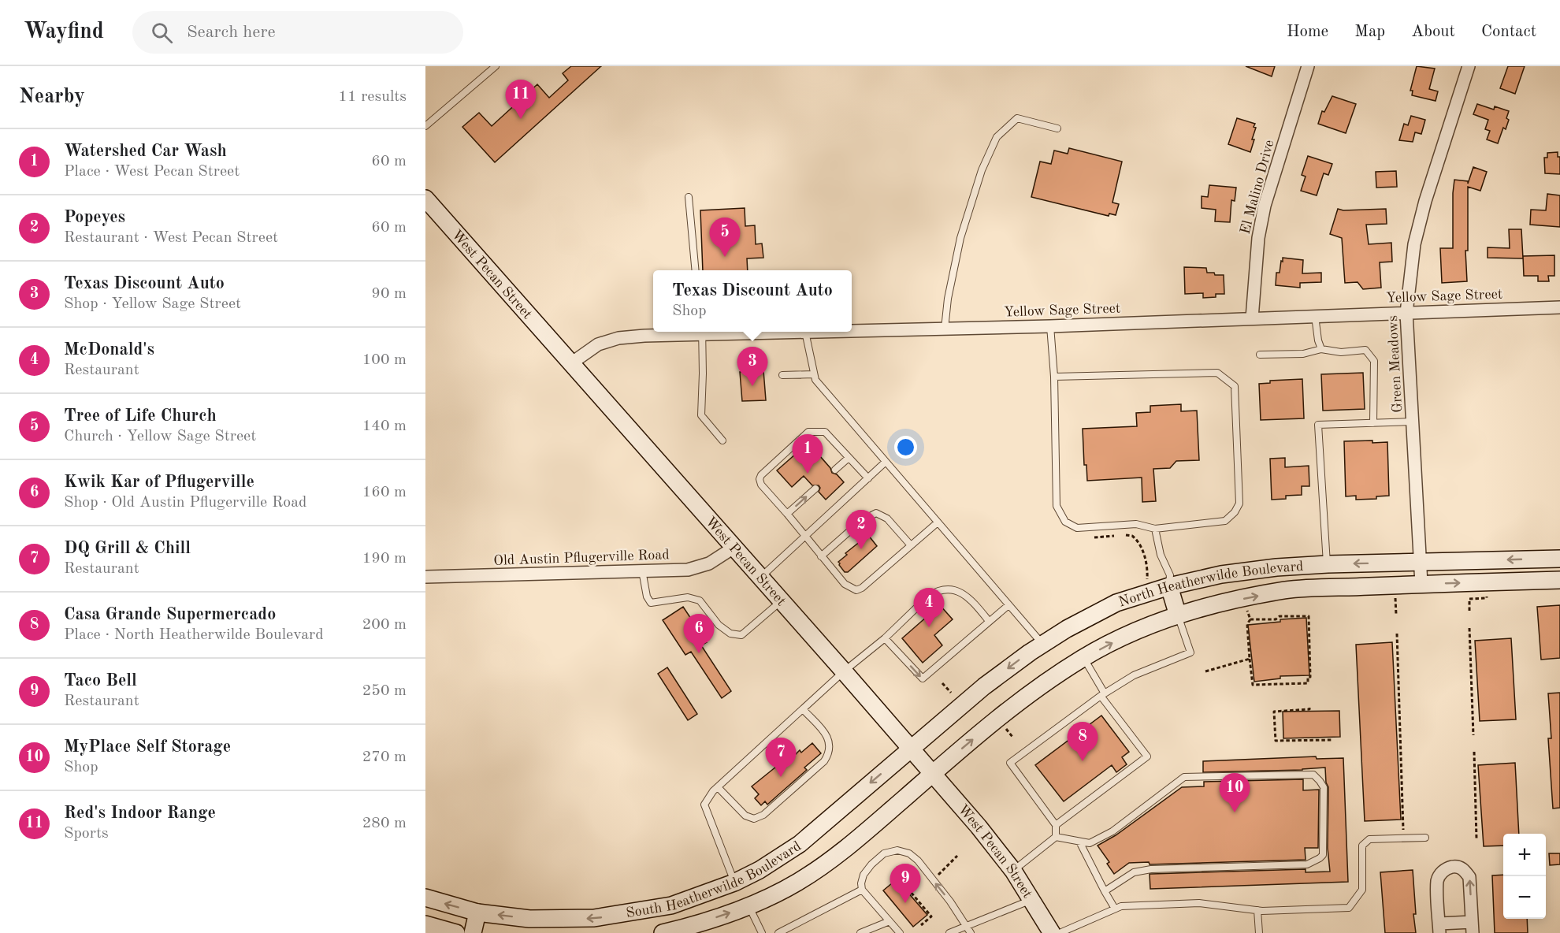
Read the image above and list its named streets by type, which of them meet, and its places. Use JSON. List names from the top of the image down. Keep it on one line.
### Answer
{"streets":{"main road":["West Pecan Street","North Heatherwilde Boulevard","South Heatherwilde Boulevard"],"street":["El Malino Drive","Yellow Sage Street","Green Meadows","Old Austin Pflugerville Road"]},"crossings":[["El Malino Drive","Yellow Sage Street"],["West Pecan Street","Yellow Sage Street"],["West Pecan Street","Old Austin Pflugerville Road"],["West Pecan Street","North Heatherwilde Boulevard"],["West Pecan Street","South Heatherwilde Boulevard"],["Yellow Sage Street","Green Meadows"],["Green Meadows","North Heatherwilde Boulevard"],["North Heatherwilde Boulevard","South Heatherwilde Boulevard"]],"page":{"header":"Wayfind","search":"Search here","nav":["Home","Map","About","Contact"],"heading":["Nearby","11 results"],"pins":["11","5","3","1","2","4","6","8","7","10","9"],"list":[{"mark":"1","name":"Watershed Car Wash","note":"Place · West Pecan Street","value":"60 m"},{"mark":"2","name":"Popeyes","note":"Restaurant · West Pecan Street","value":"60 m"},{"mark":"3","name":"Texas Discount Auto","note":"Shop · Yellow Sage Street","value":"90 m"},{"mark":"4","name":"McDonald's","note":"Restaurant","value":"100 m"},{"mark":"5","name":"Tree of Life Church","note":"Church · Yellow Sage Street","value":"140 m"},{"mark":"6","name":"Kwik Kar of Pflugerville","note":"Shop · Old Austin Pflugerville Road","value":"160 m"},{"mark":"7","name":"DQ Grill & Chill","note":"Restaurant","value":"190 m"},{"mark":"8","name":"Casa Grande Supermercado","note":"Place · North Heatherwilde Boulevard","value":"200 m"},{"mark":"9","name":"Taco Bell","note":"Restaurant","value":"250 m"},{"mark":"10","name":"MyPlace Self Storage","note":"Shop","value":"270 m"},{"mark":"11","name":"Red's Indoor Range","note":"Sports","value":"280 m"}],"popup":["Texas Discount Auto","Shop"],"map_buttons":["+","−"]}}
